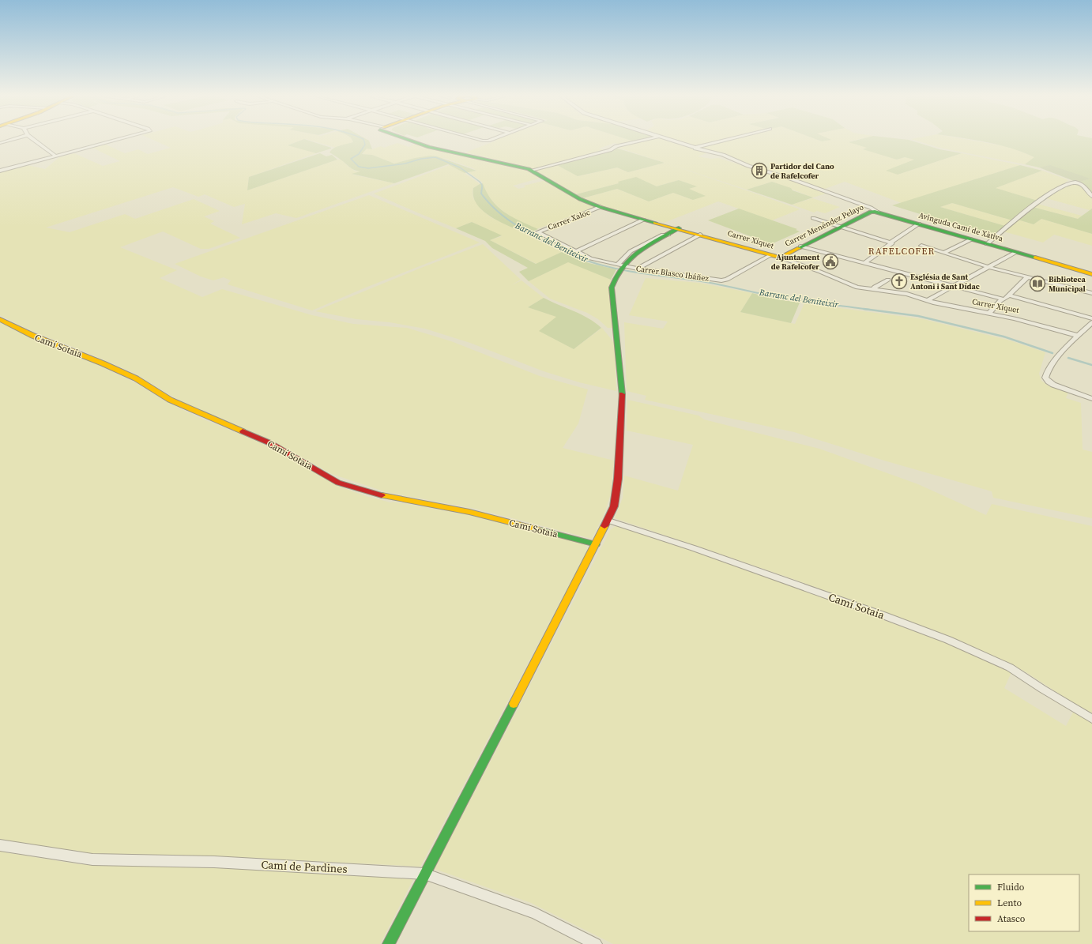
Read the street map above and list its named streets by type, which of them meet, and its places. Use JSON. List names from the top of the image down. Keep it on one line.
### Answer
{"streets":{"main road":["Carrer Menéndez Pelayo","Avinguda Camí de Xàtiva","Carrer Xiquet","Camí Sotaia"],"street":["Carrer Xaloc","Carrer Blasco Ibáñez","Camí de Pardines"]},"crossings":[["Carrer Xaloc","Carrer Xiquet"],["Carrer Xaloc","Carrer Blasco Ibáñez"],["Carrer Menéndez Pelayo","Avinguda Camí de Xàtiva"],["Carrer Menéndez Pelayo","Carrer Xiquet"],["Carrer Xiquet","Carrer Blasco Ibáñez"]],"districts":["RAFELCOFER"],"water":["Barranc del Beniteixir"],"places":{"building":["Partidor del Cano de Rafelcofer"],"public building":["Ajuntament de Rafelcofer"],"church":["Església de Sant Antoni i Sant Dídac"],"library":["Biblioteca Municipal"]},"legend":["Fluido","Lento","Atasco"]}
